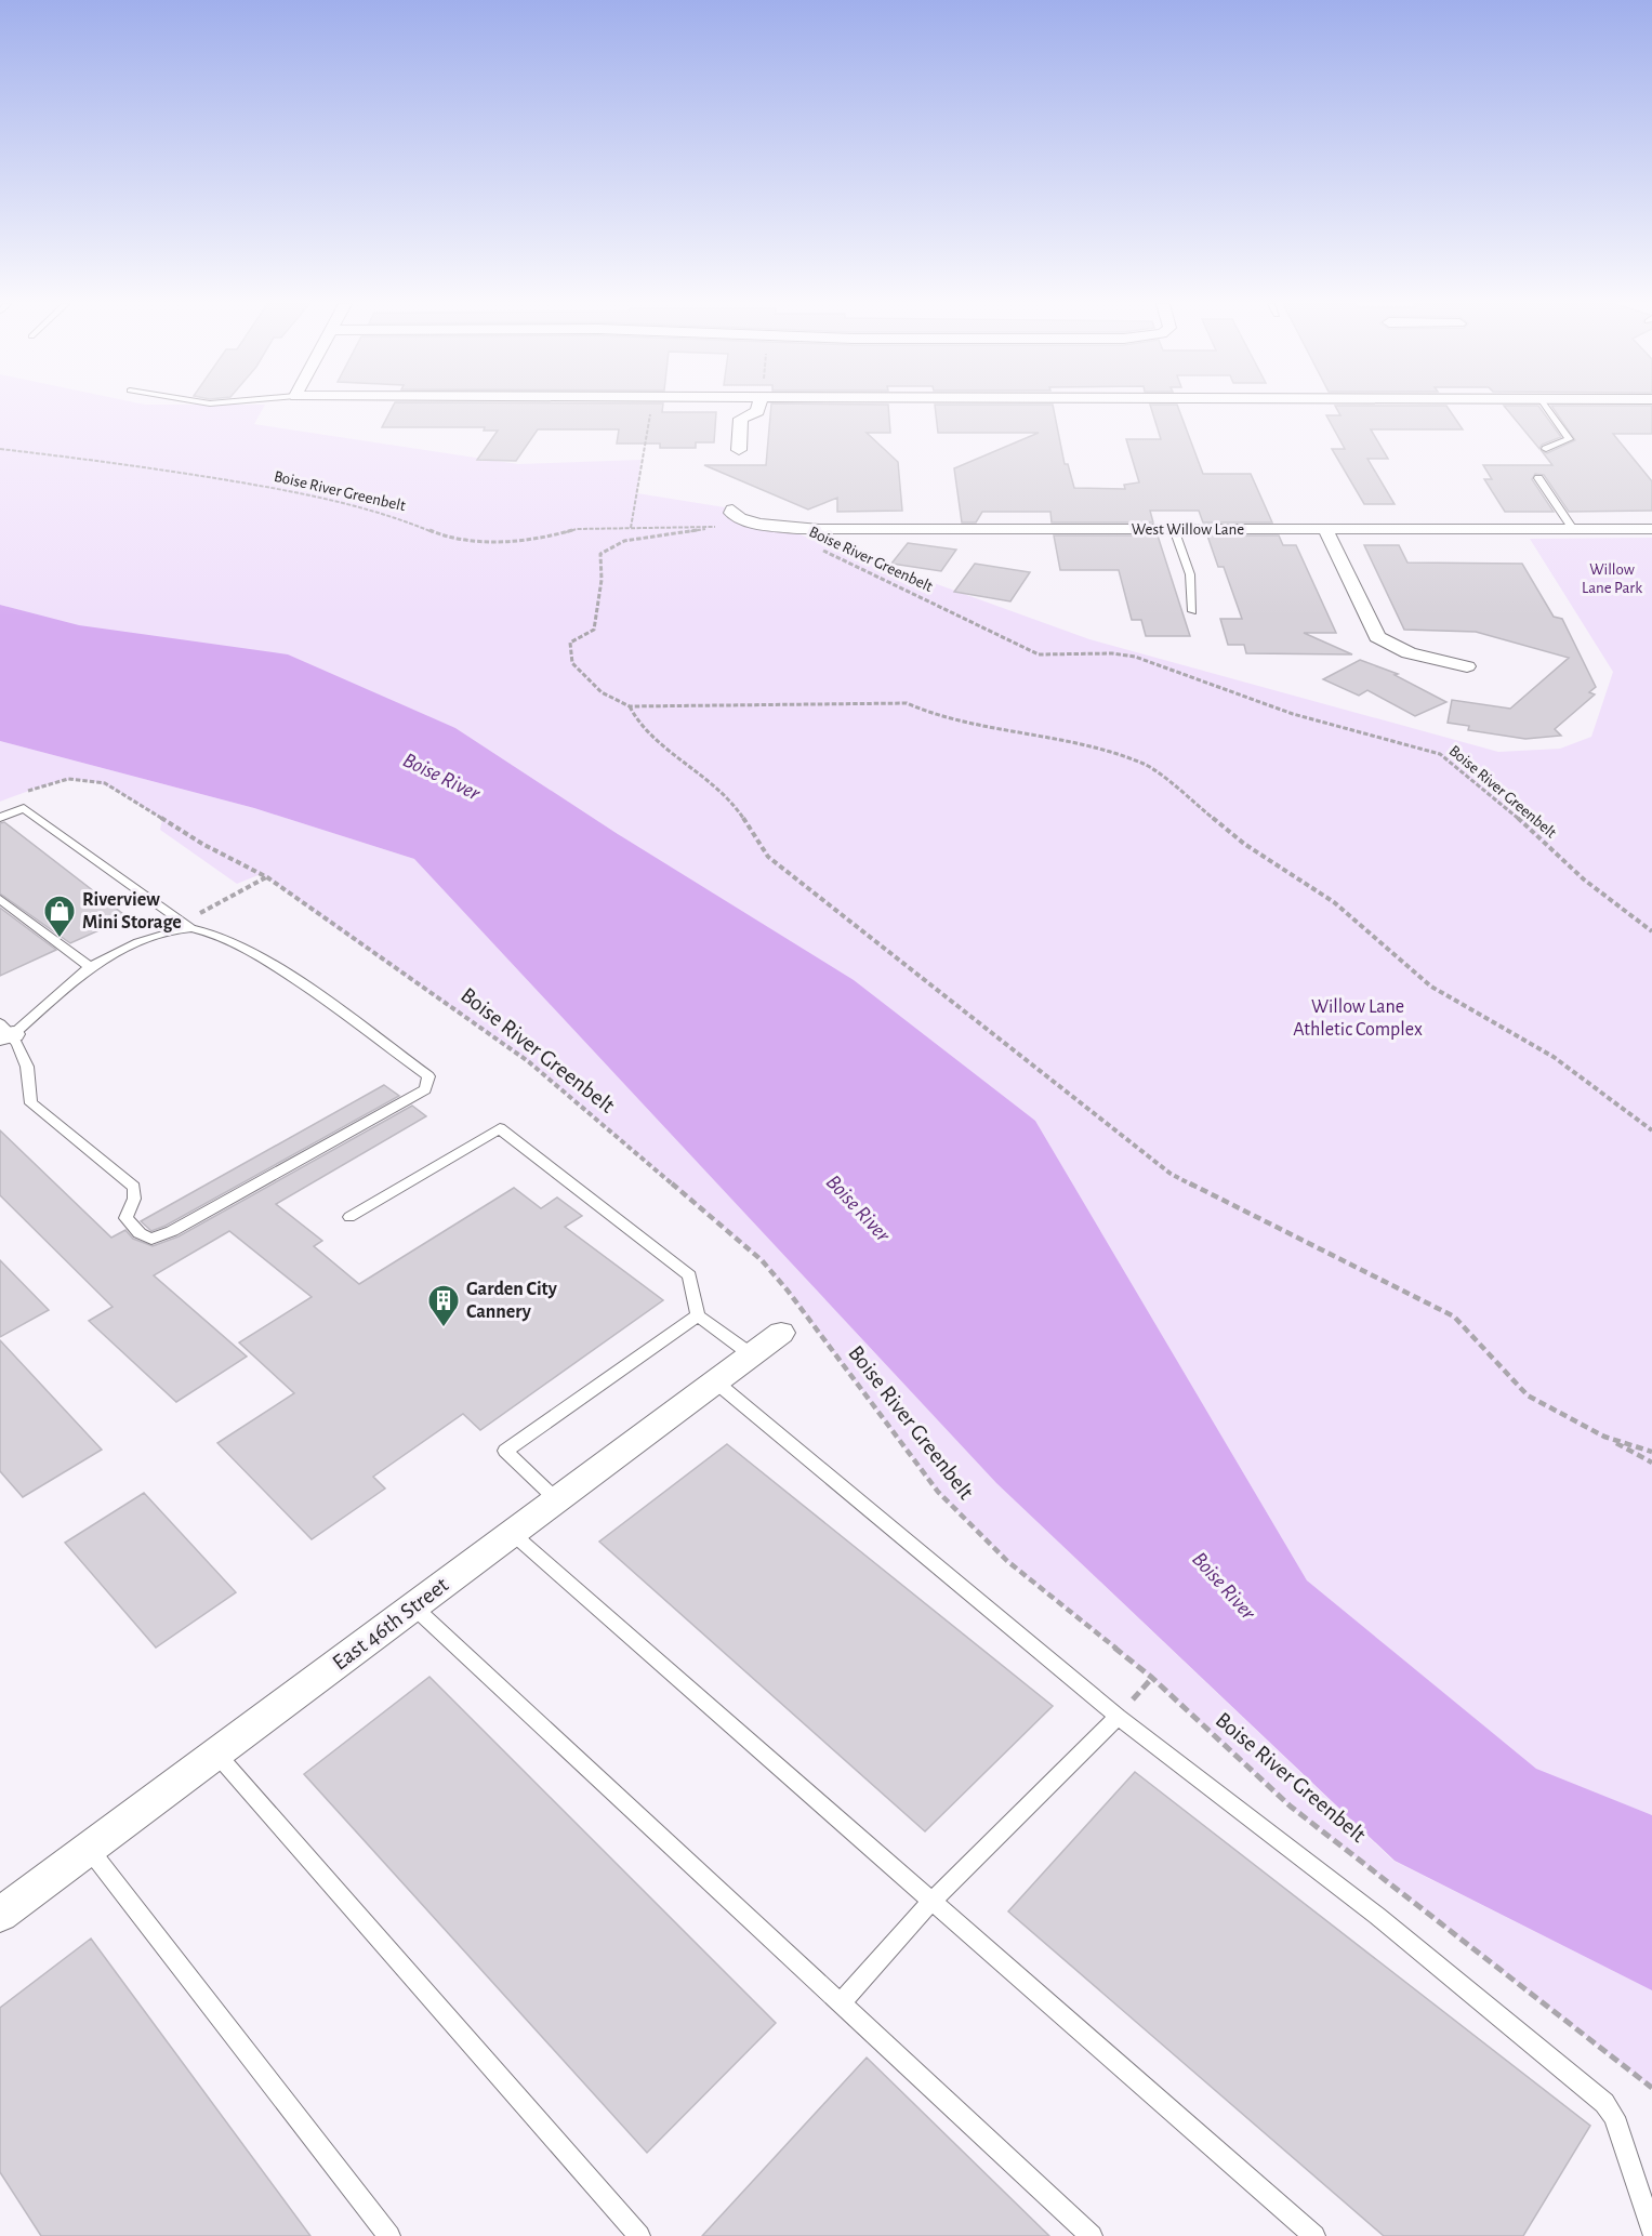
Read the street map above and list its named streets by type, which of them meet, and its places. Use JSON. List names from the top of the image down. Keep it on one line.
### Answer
{"streets":{"street":["West Willow Lane","East 46th Street"],"path":["Boise River Greenbelt"]},"water":["Boise River"],"parks":["Willow Lane Park","Willow Lane Athletic Complex"],"places":{"shop":["Riverview Mini Storage"],"building":["Garden City Cannery"]}}
